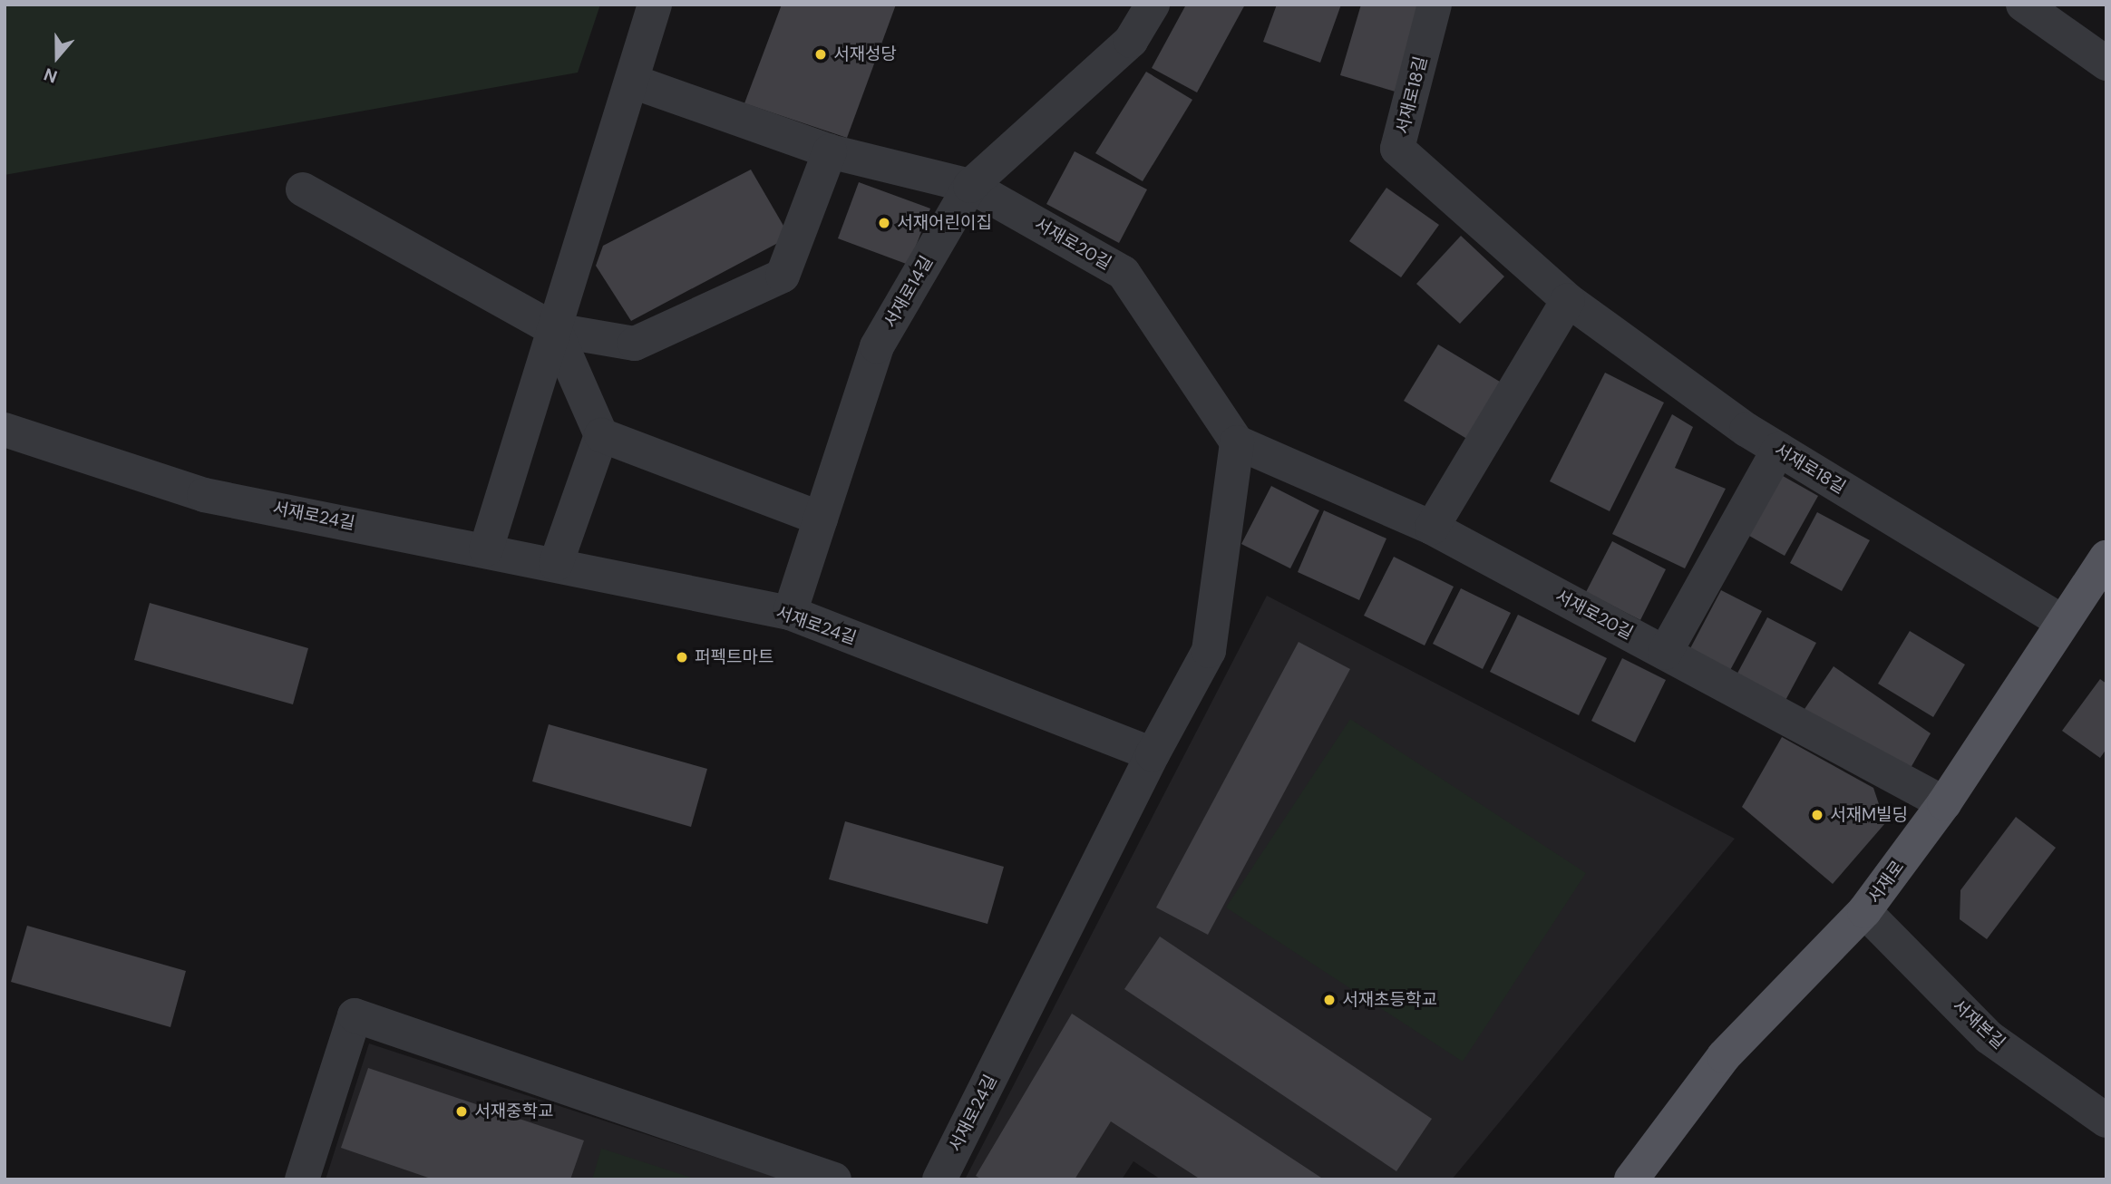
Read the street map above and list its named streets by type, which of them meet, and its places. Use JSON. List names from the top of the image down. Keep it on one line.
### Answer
{"streets":{"main road":["서재로"],"street":["서재로18길","서재로20길","서재로14길","서재로24길","서재본길"]},"crossings":[["서재로18길","서재로"],["서재로20길","서재로14길"],["서재로20길","서재로"],["서재로14길","서재로24길"],["서재로","서재본길"]],"places":["서재성당","서재어린이집","퍼펙트마트","서재M빌딩","서재초등학교","서재중학교"],"north":"bottom"}
